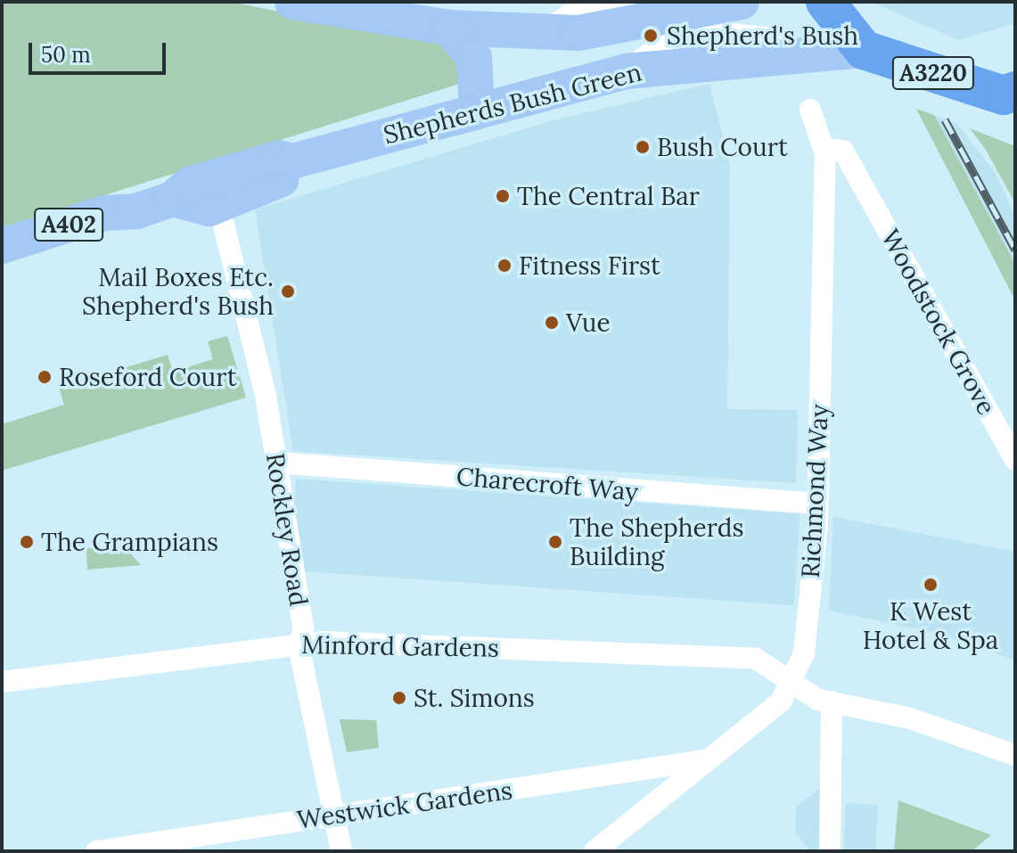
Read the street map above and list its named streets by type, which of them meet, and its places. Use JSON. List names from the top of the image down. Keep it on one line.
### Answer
{"streets":{"highway":["A3220"],"main road":["Shepherds Bush Green","A402"],"street":["Woodstock Grove","Charecroft Way","Richmond Way","Rockley Road","Minford Gardens","Westwick Gardens"]},"crossings":[["A3220","Shepherds Bush Green"],["Shepherds Bush Green","Rockley Road"],["Woodstock Grove","Richmond Way"],["Charecroft Way","Richmond Way"],["Charecroft Way","Rockley Road"],["Richmond Way","Minford Gardens"],["Rockley Road","Minford Gardens"],["Rockley Road","Westwick Gardens"]],"places":["Shepherd's Bush","Bush Court","The Central Bar","Fitness First","Mail Boxes Etc. Shepherd's Bush","Vue","Roseford Court","The Grampians","The Shepherds Building","K West Hotel & Spa","St. Simons"],"scale_bar":"50 m"}
